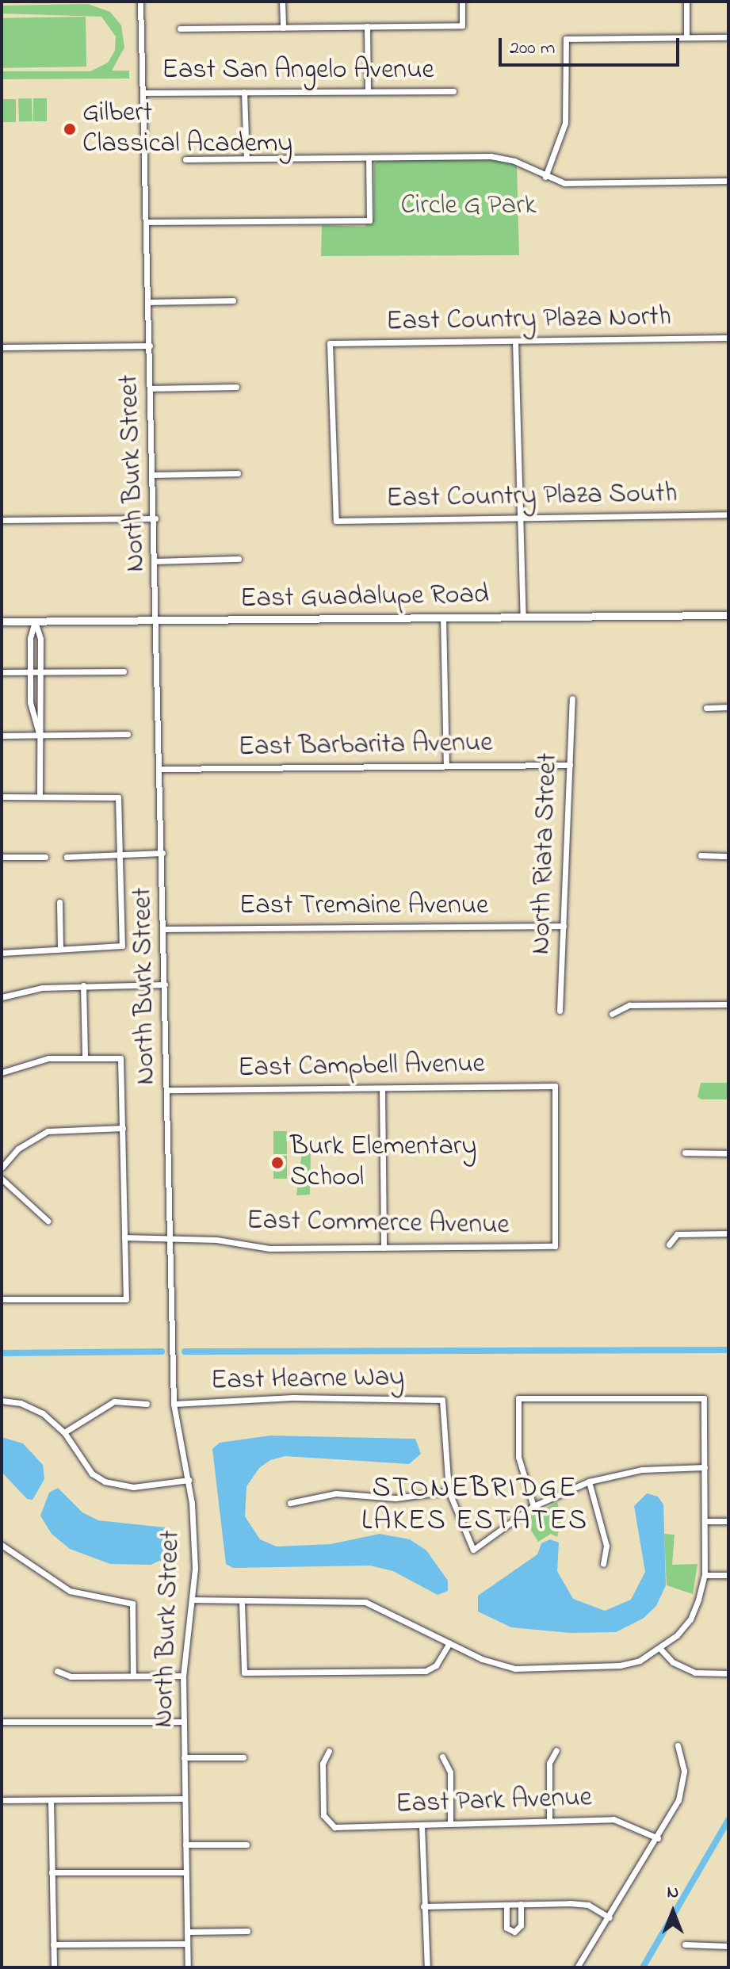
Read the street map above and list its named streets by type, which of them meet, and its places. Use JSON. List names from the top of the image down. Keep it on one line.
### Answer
{"streets":{"main road":["East Guadalupe Road"],"street":["East San Angelo Avenue","East Country Plaza North","North Burk Street","East Country Plaza South","East Barbarita Avenue","North Riata Street","East Tremaine Avenue","East Campbell Avenue","East Commerce Avenue","East Hearne Way","East Park Avenue"]},"crossings":[["East San Angelo Avenue","North Burk Street"],["East Country Plaza North","East Country Plaza South"],["North Burk Street","East Guadalupe Road"],["North Burk Street","East Barbarita Avenue"],["North Burk Street","East Tremaine Avenue"],["North Burk Street","East Campbell Avenue"],["North Burk Street","East Commerce Avenue"],["North Burk Street","East Hearne Way"],["East Barbarita Avenue","North Riata Street"],["North Riata Street","East Tremaine Avenue"],["East Campbell Avenue","East Commerce Avenue"]],"districts":["STONEBRIDGE LAKES ESTATES"],"parks":["Circle G Park"],"places":["Gilbert Classical Academy","Burk Elementary School"],"scale_bar":"200 m","north":"top"}
